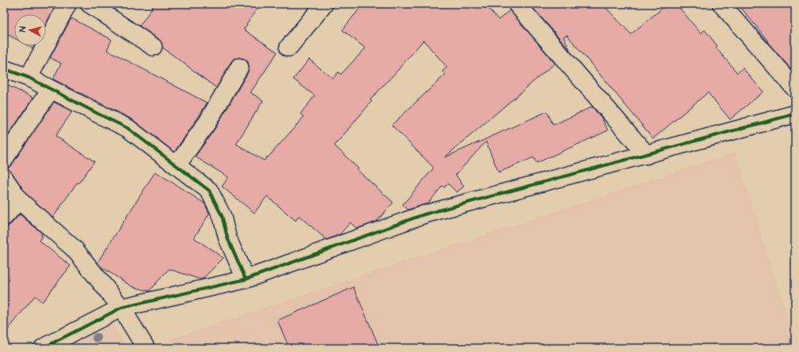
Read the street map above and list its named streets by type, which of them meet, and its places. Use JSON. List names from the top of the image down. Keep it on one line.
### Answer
{"north":"left"}
